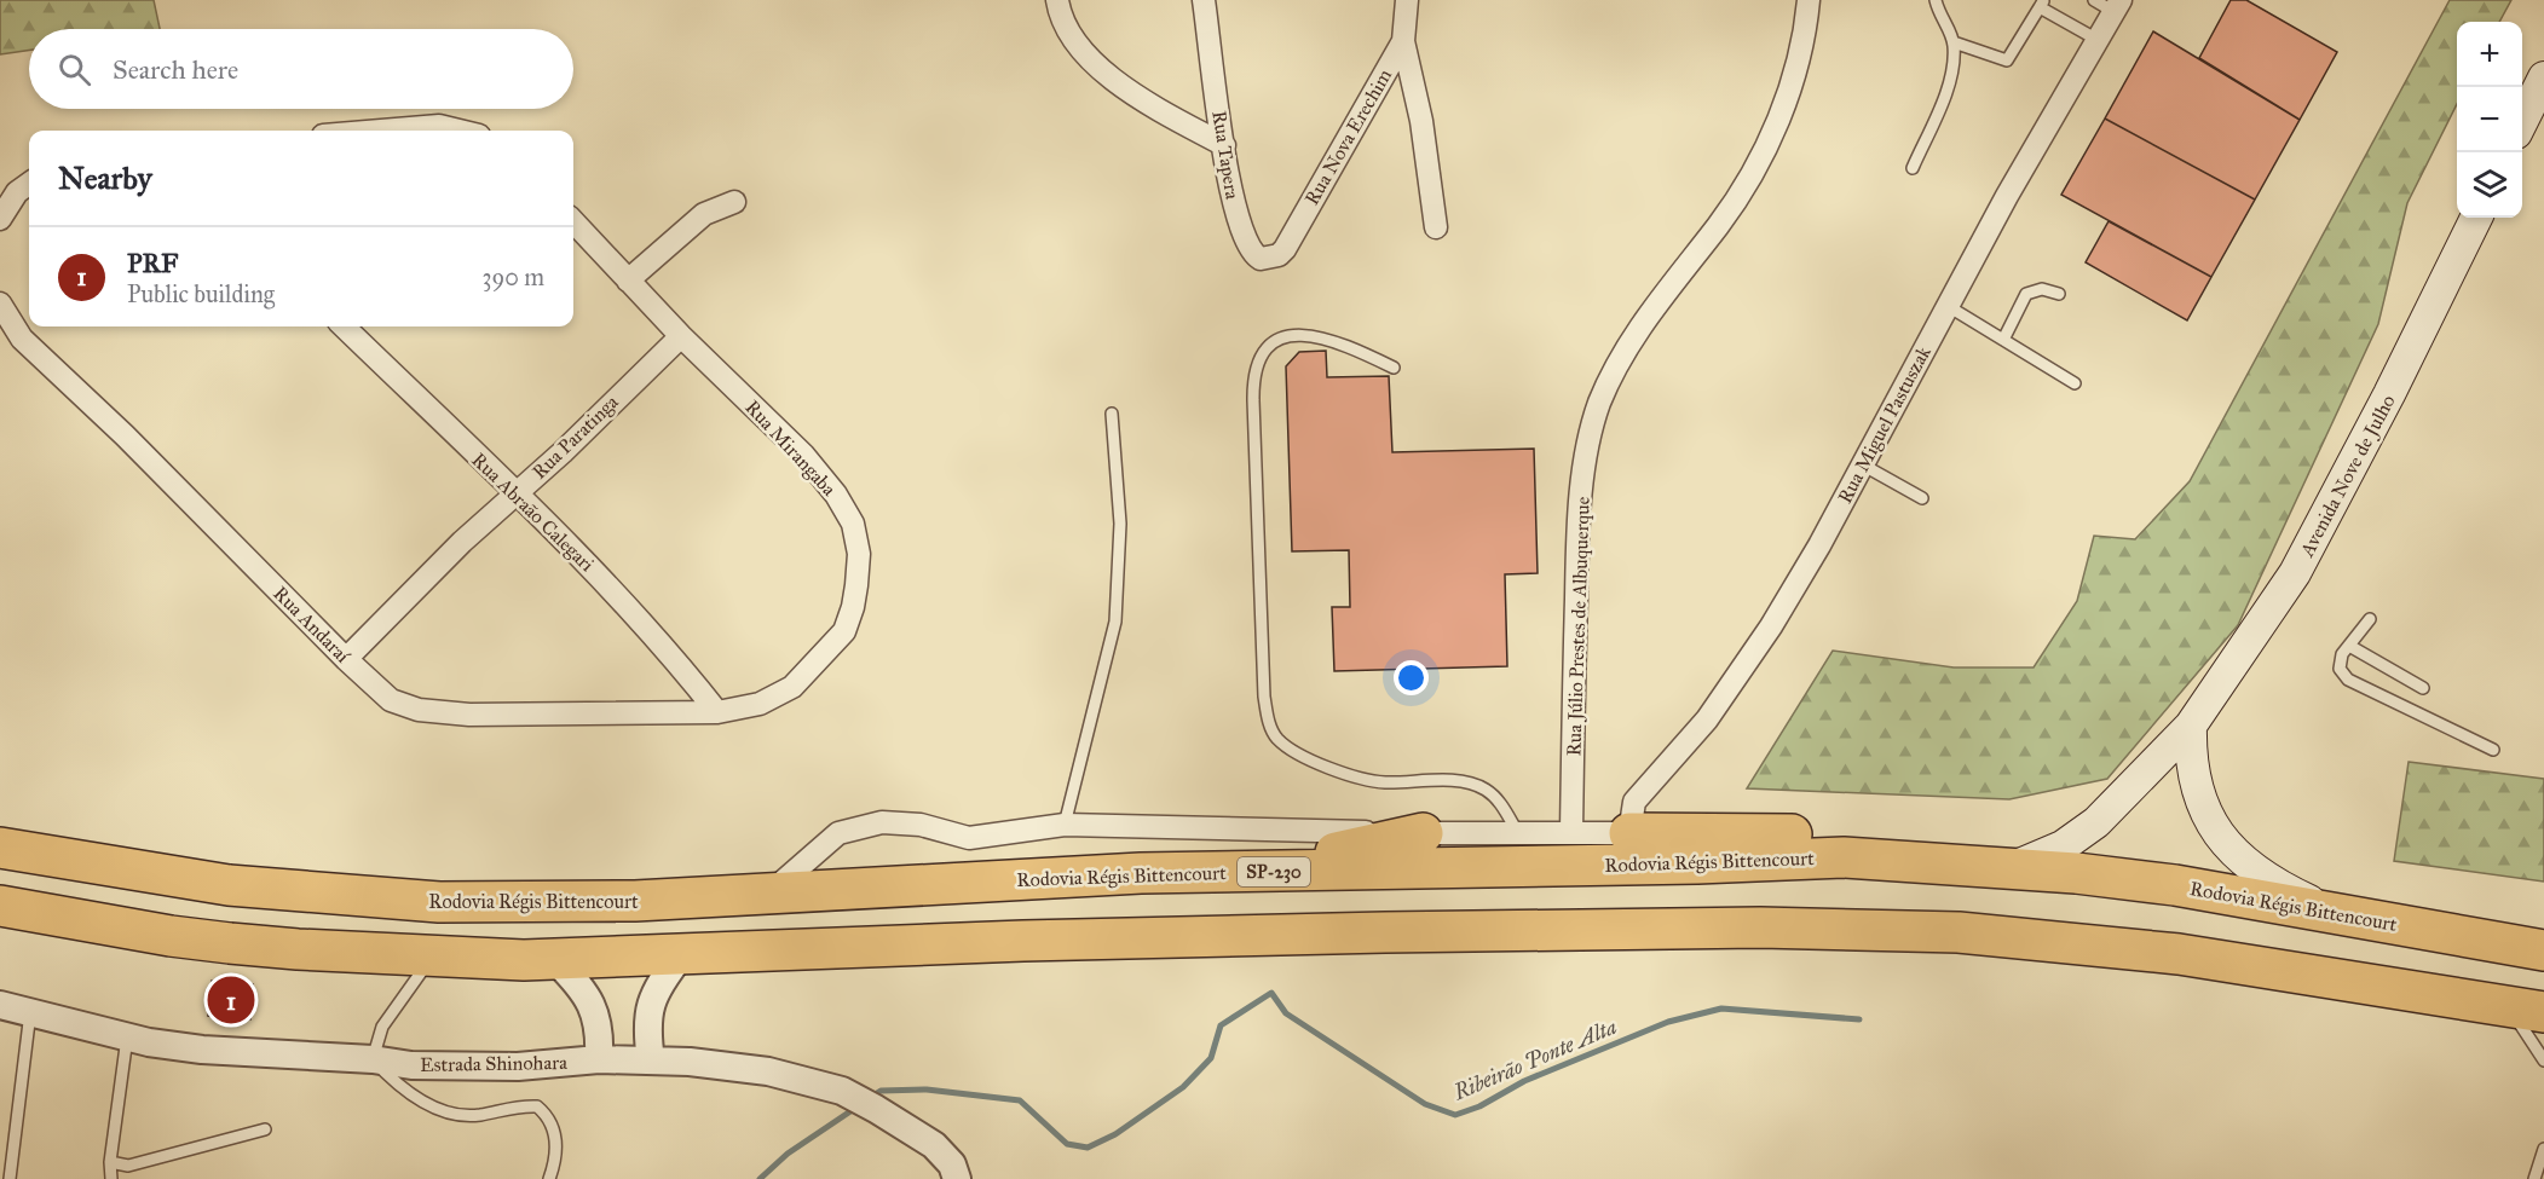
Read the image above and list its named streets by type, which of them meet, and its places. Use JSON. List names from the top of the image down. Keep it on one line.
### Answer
{"streets":{"highway":["Rodovia Régis Bittencourt","SP-230"],"main road":["Avenida Nove de Julho"],"street":["Rua Nova Erechim","Rua Tapera","Rua Miguel Pastuszak","Rua Paratinga","Rua Mirangaba","Rua Abraão Calegari","Rua Andaraí","Rua Júlio Prestes de Albuquerque","Estrada Shinohara"]},"crossings":[["Rua Nova Erechim","Rua Tapera"],["Rua Paratinga","Rua Mirangaba"],["Rua Paratinga","Rua Abraão Calegari"],["Rua Paratinga","Rua Andaraí"],["Rua Mirangaba","Rua Abraão Calegari"],["Rua Mirangaba","Rua Andaraí"],["Avenida Nove de Julho","Rodovia Régis Bittencourt"],["Rua Abraão Calegari","Rua Andaraí"]],"water":["Ribeirão Ponte Alta"],"page":{"map_buttons":["+","−"],"search":"Search here","heading":"Nearby","list":[{"mark":"1","name":"PRF","note":"Public building","value":"390 m"}],"pins":"1"}}
